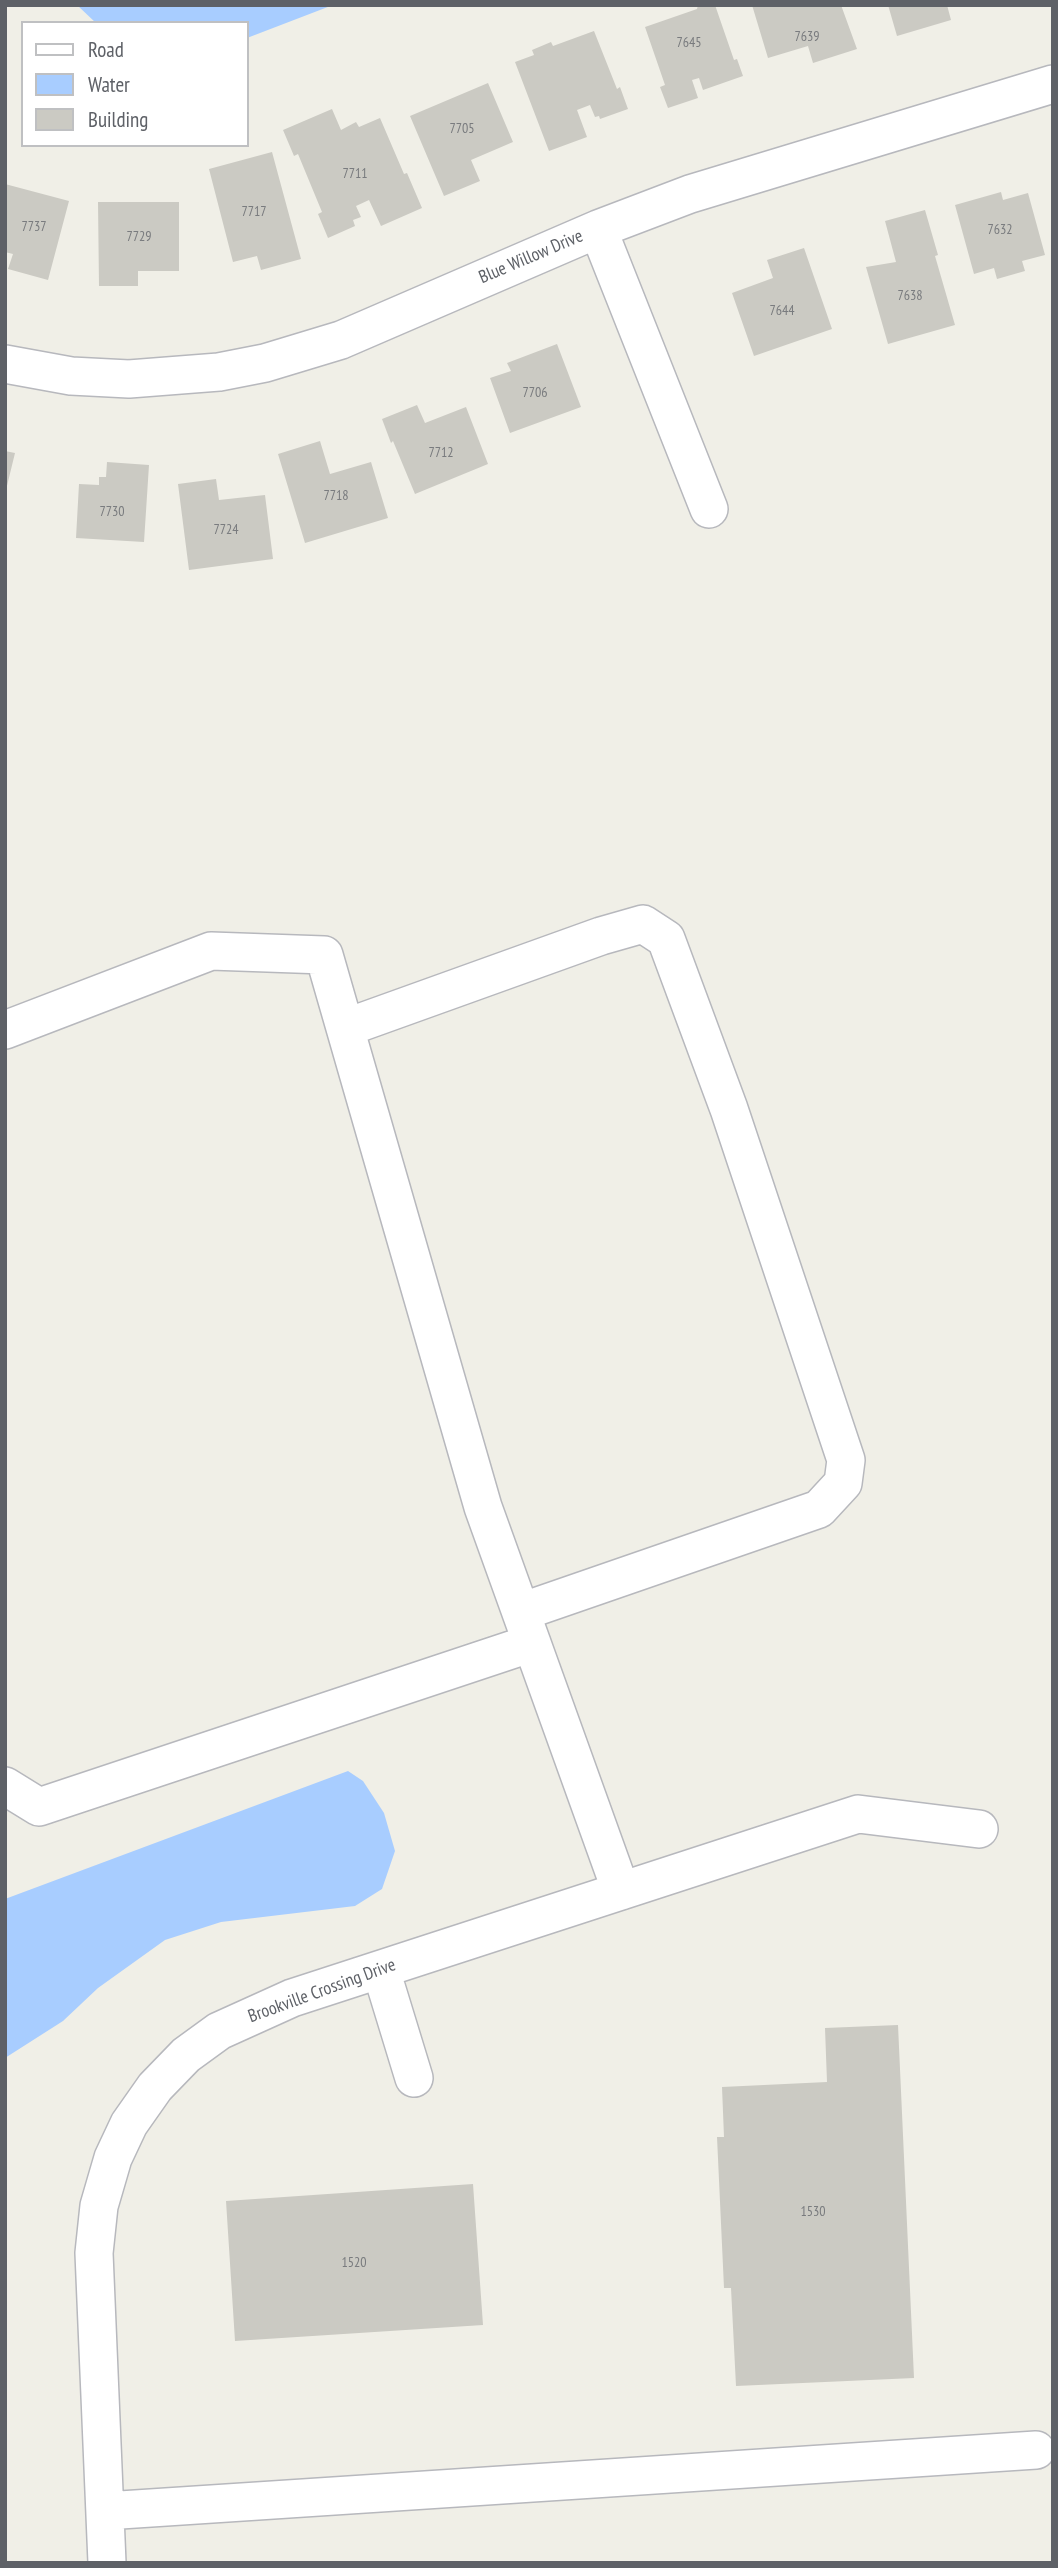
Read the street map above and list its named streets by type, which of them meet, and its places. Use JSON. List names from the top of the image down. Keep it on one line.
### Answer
{"streets":{"street":["Blue Willow Drive","Brookville Crossing Drive"]},"house_numbers":["7639","7645","7705","7711","7717","7737","7632","7729","7638","7644","7706","7712","7718","7730","7724","1530","1520"],"legend":["Road","Water","Building"]}
